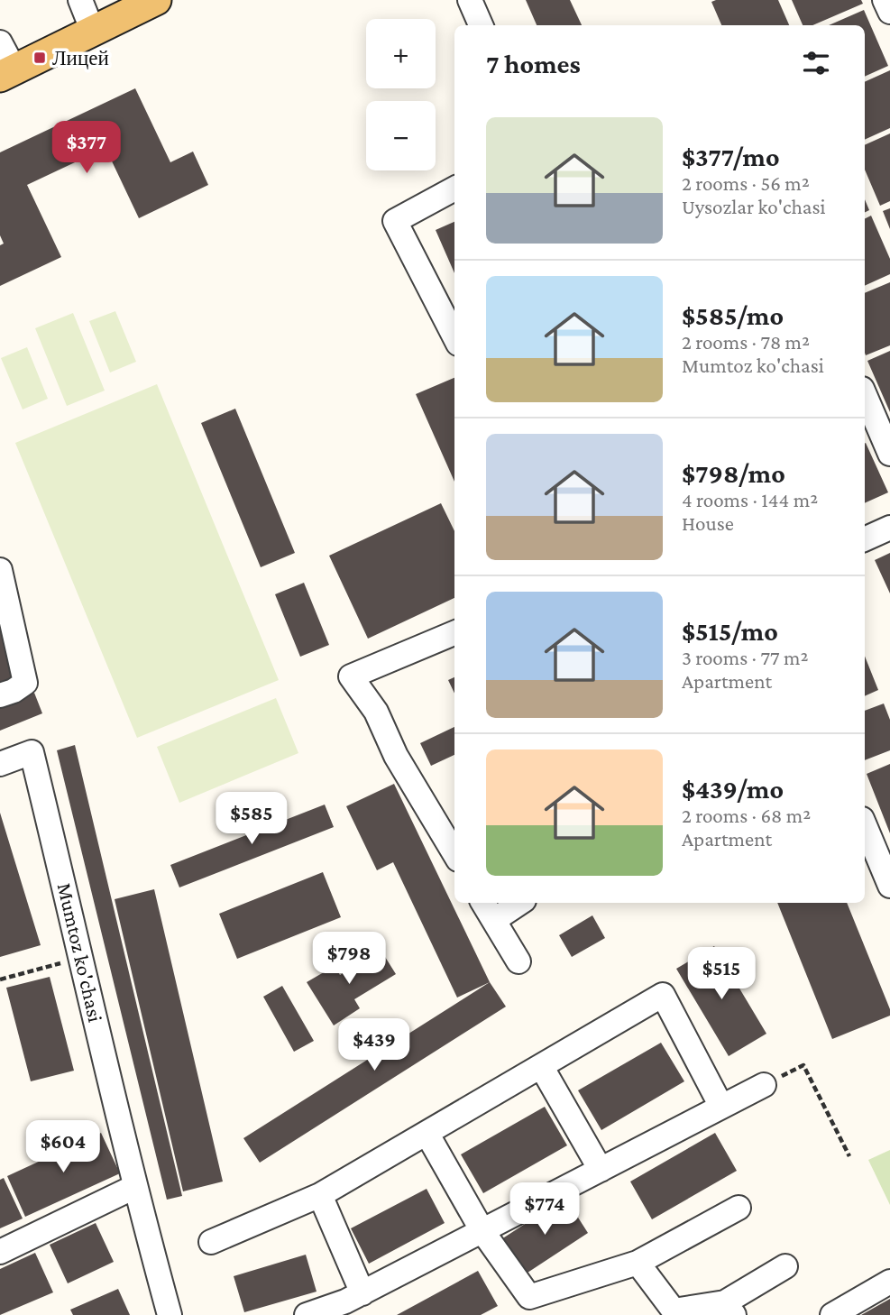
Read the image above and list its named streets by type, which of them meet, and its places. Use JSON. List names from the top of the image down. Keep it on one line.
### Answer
{"streets":{"street":["Mumtoz ko'chasi"]},"places":{"transit":["Лицей"]},"page":{"map_buttons":["+","−"],"heading":"7 homes","list":[{"name":"$377/mo","note":"2 rooms · 56 m² · Uysozlar ko'chasi"},{"name":"$585/mo","note":"2 rooms · 78 m² · Mumtoz ko'chasi"},{"name":"$798/mo","note":"4 rooms · 144 m² · House"},{"name":"$515/mo","note":"3 rooms · 77 m² · Apartment"},{"name":"$439/mo","note":"2 rooms · 68 m² · Apartment"}],"price":["$377","$585","$798","$515","$439","$604","$774"]}}
